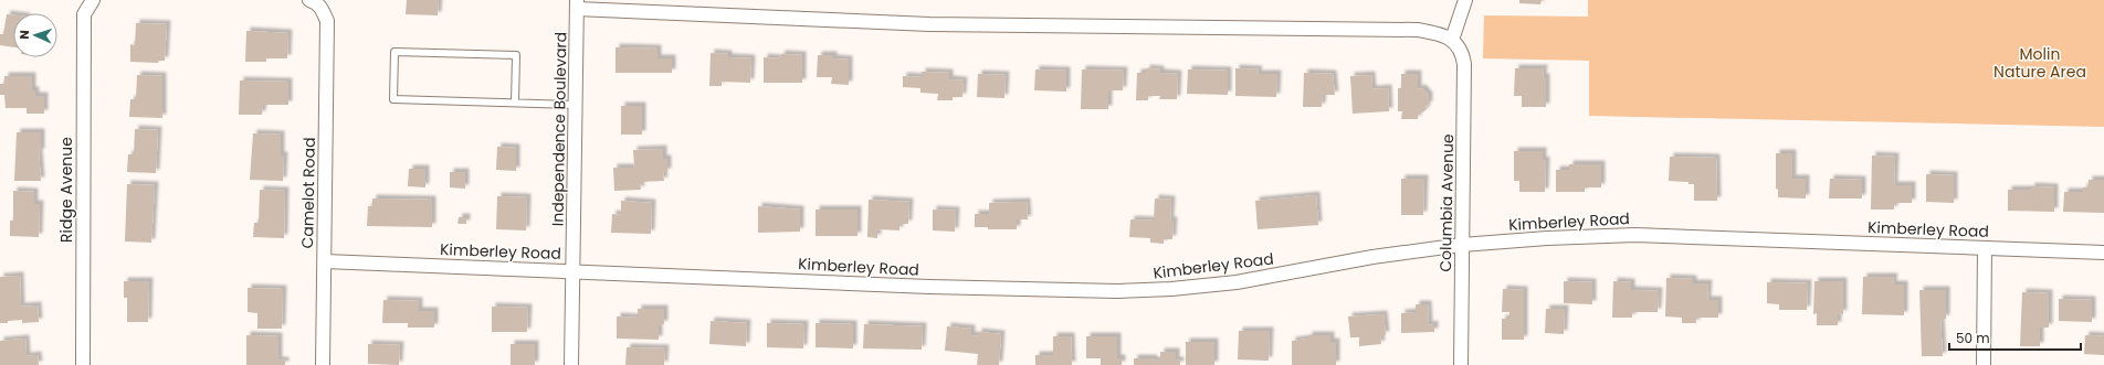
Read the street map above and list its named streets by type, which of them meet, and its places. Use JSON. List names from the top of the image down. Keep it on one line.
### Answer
{"streets":{"street":["Independence Boulevard","Ridge Avenue","Camelot Road","Columbia Avenue","Kimberley Road"]},"crossings":[["Independence Boulevard","Kimberley Road"],["Camelot Road","Kimberley Road"],["Columbia Avenue","Kimberley Road"]],"parks":["Molin Nature Area"],"scale_bar":"50 m","north":"left"}
